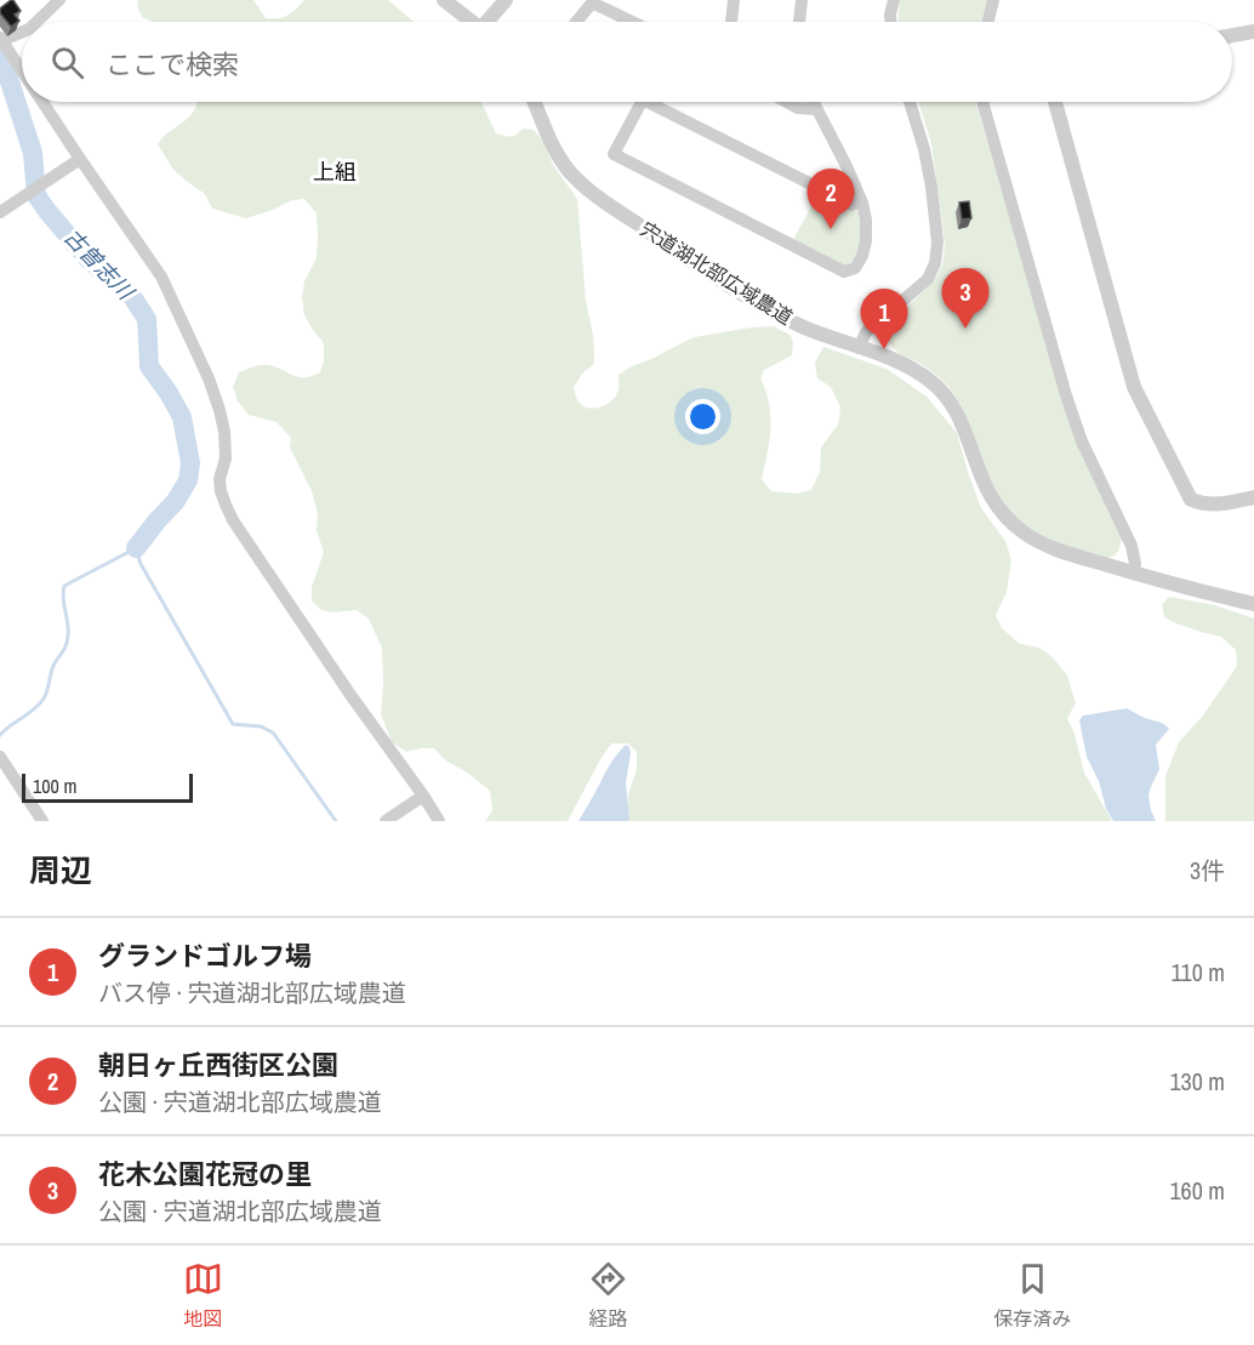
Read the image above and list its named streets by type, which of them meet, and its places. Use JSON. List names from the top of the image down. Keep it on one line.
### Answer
{"streets":{"street":["宍道湖北部広域農道"]},"districts":["上組"],"water":["古曽志川"],"scale_bar":"100 m","page":{"search":"ここで検索","pins":["2","3","1"],"scale":"100 m","heading":["周辺","3件"],"list":[{"mark":"1","name":"グランドゴルフ場","note":"バス停 · 宍道湖北部広域農道","value":"110 m"},{"mark":"2","name":"朝日ヶ丘西街区公園","note":"公園 · 宍道湖北部広域農道","value":"130 m"},{"mark":"3","name":"花木公園花冠の里","note":"公園 · 宍道湖北部広域農道","value":"160 m"}],"nav":["地図","経路","保存済み"]}}
